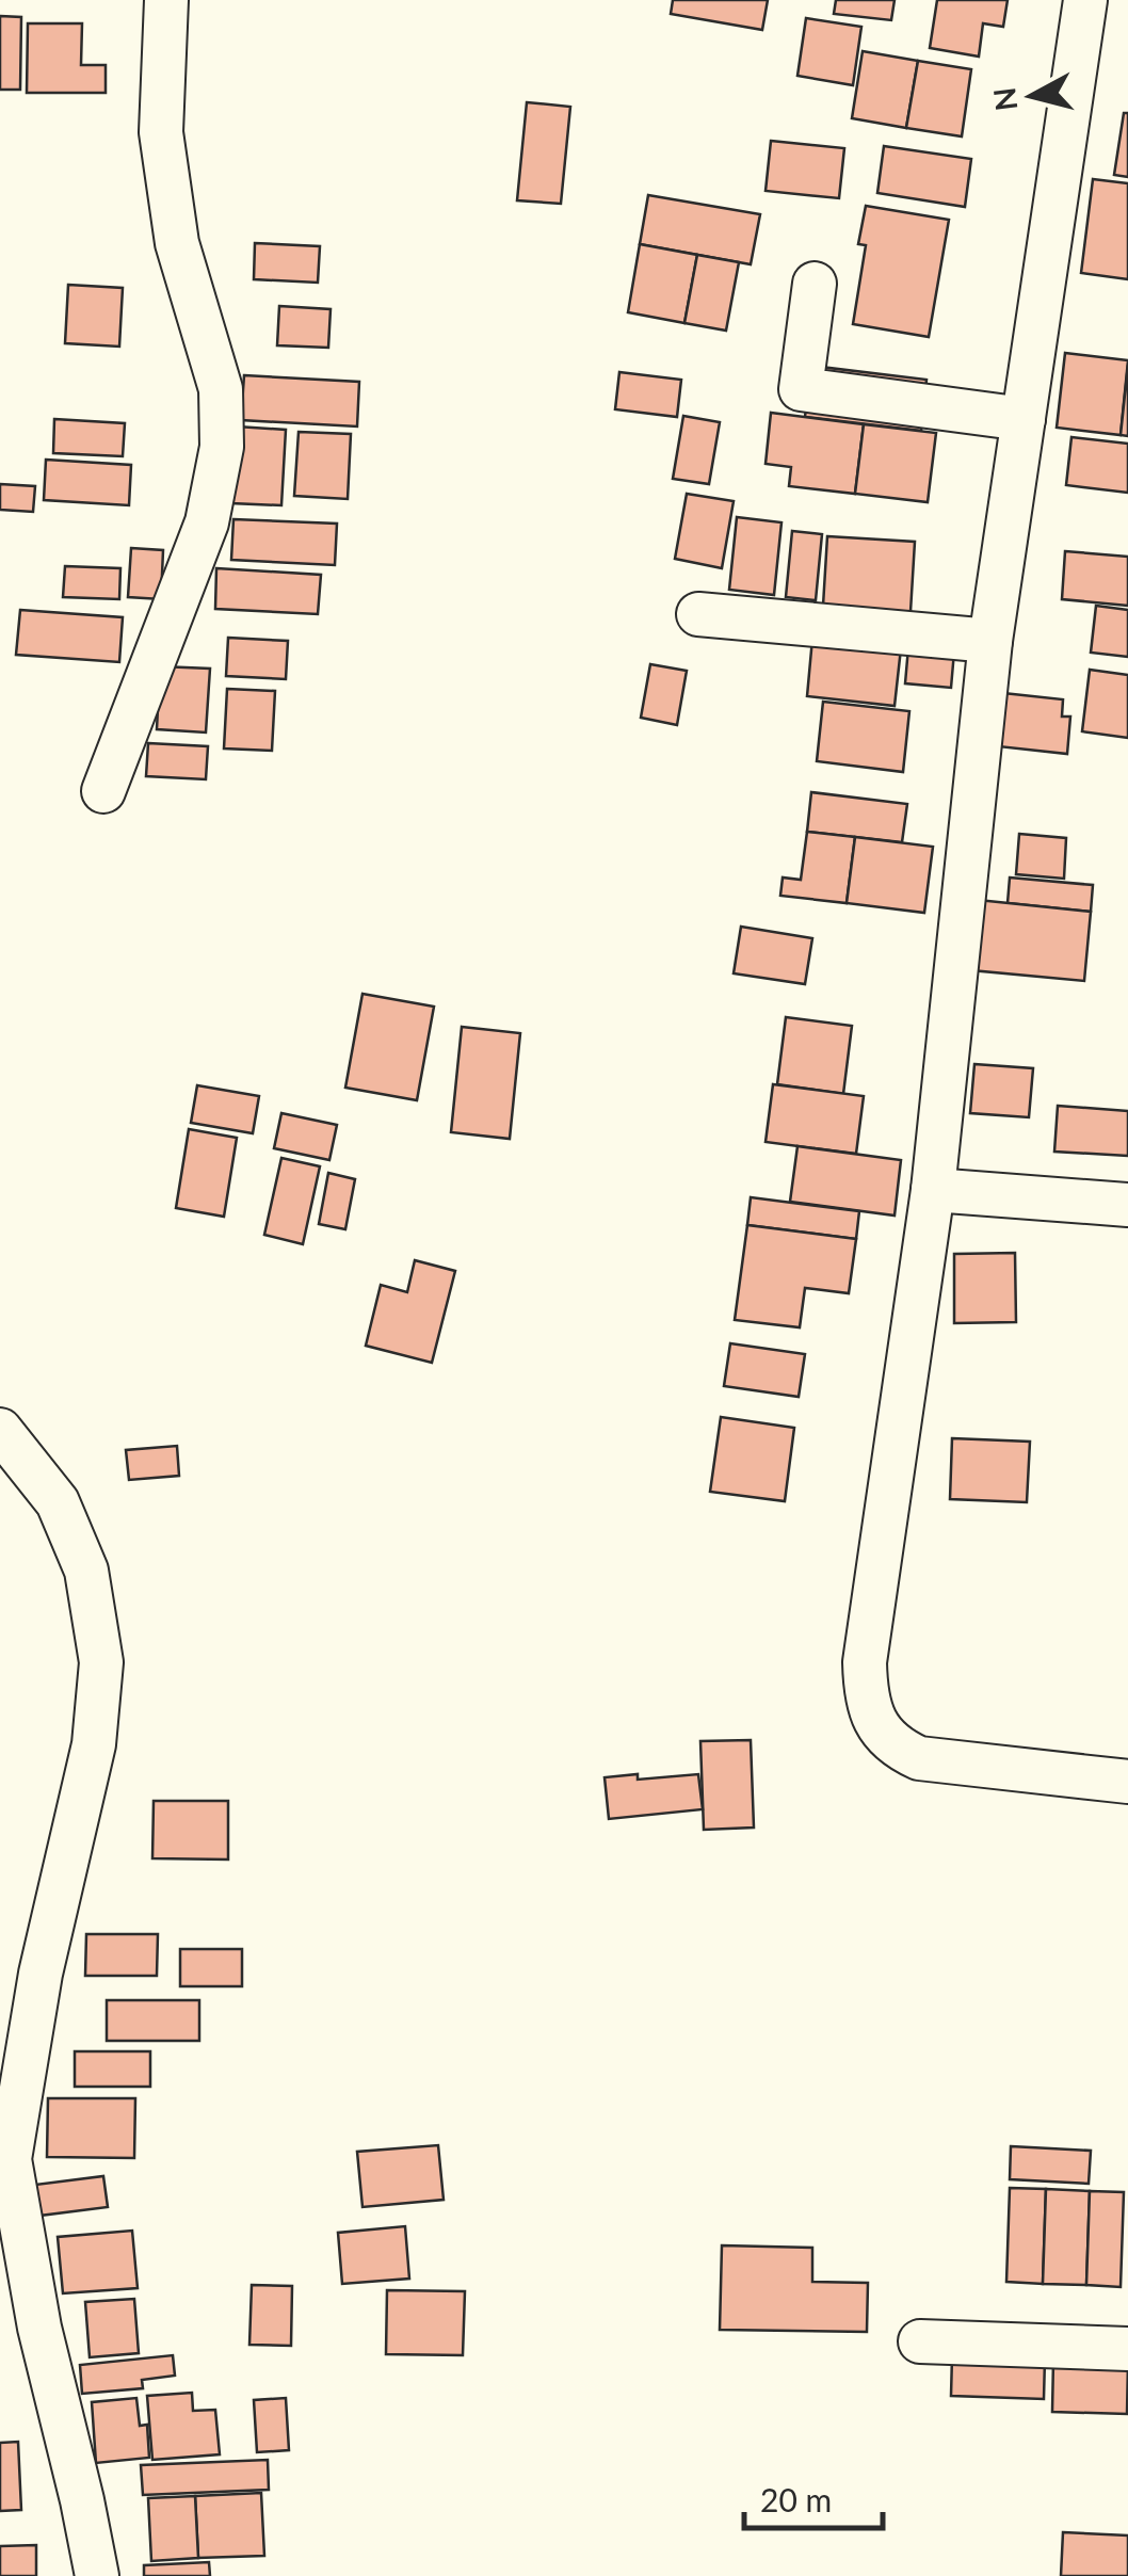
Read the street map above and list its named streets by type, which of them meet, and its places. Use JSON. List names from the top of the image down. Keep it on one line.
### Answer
{"scale_bar":"20 m","north":"left"}
